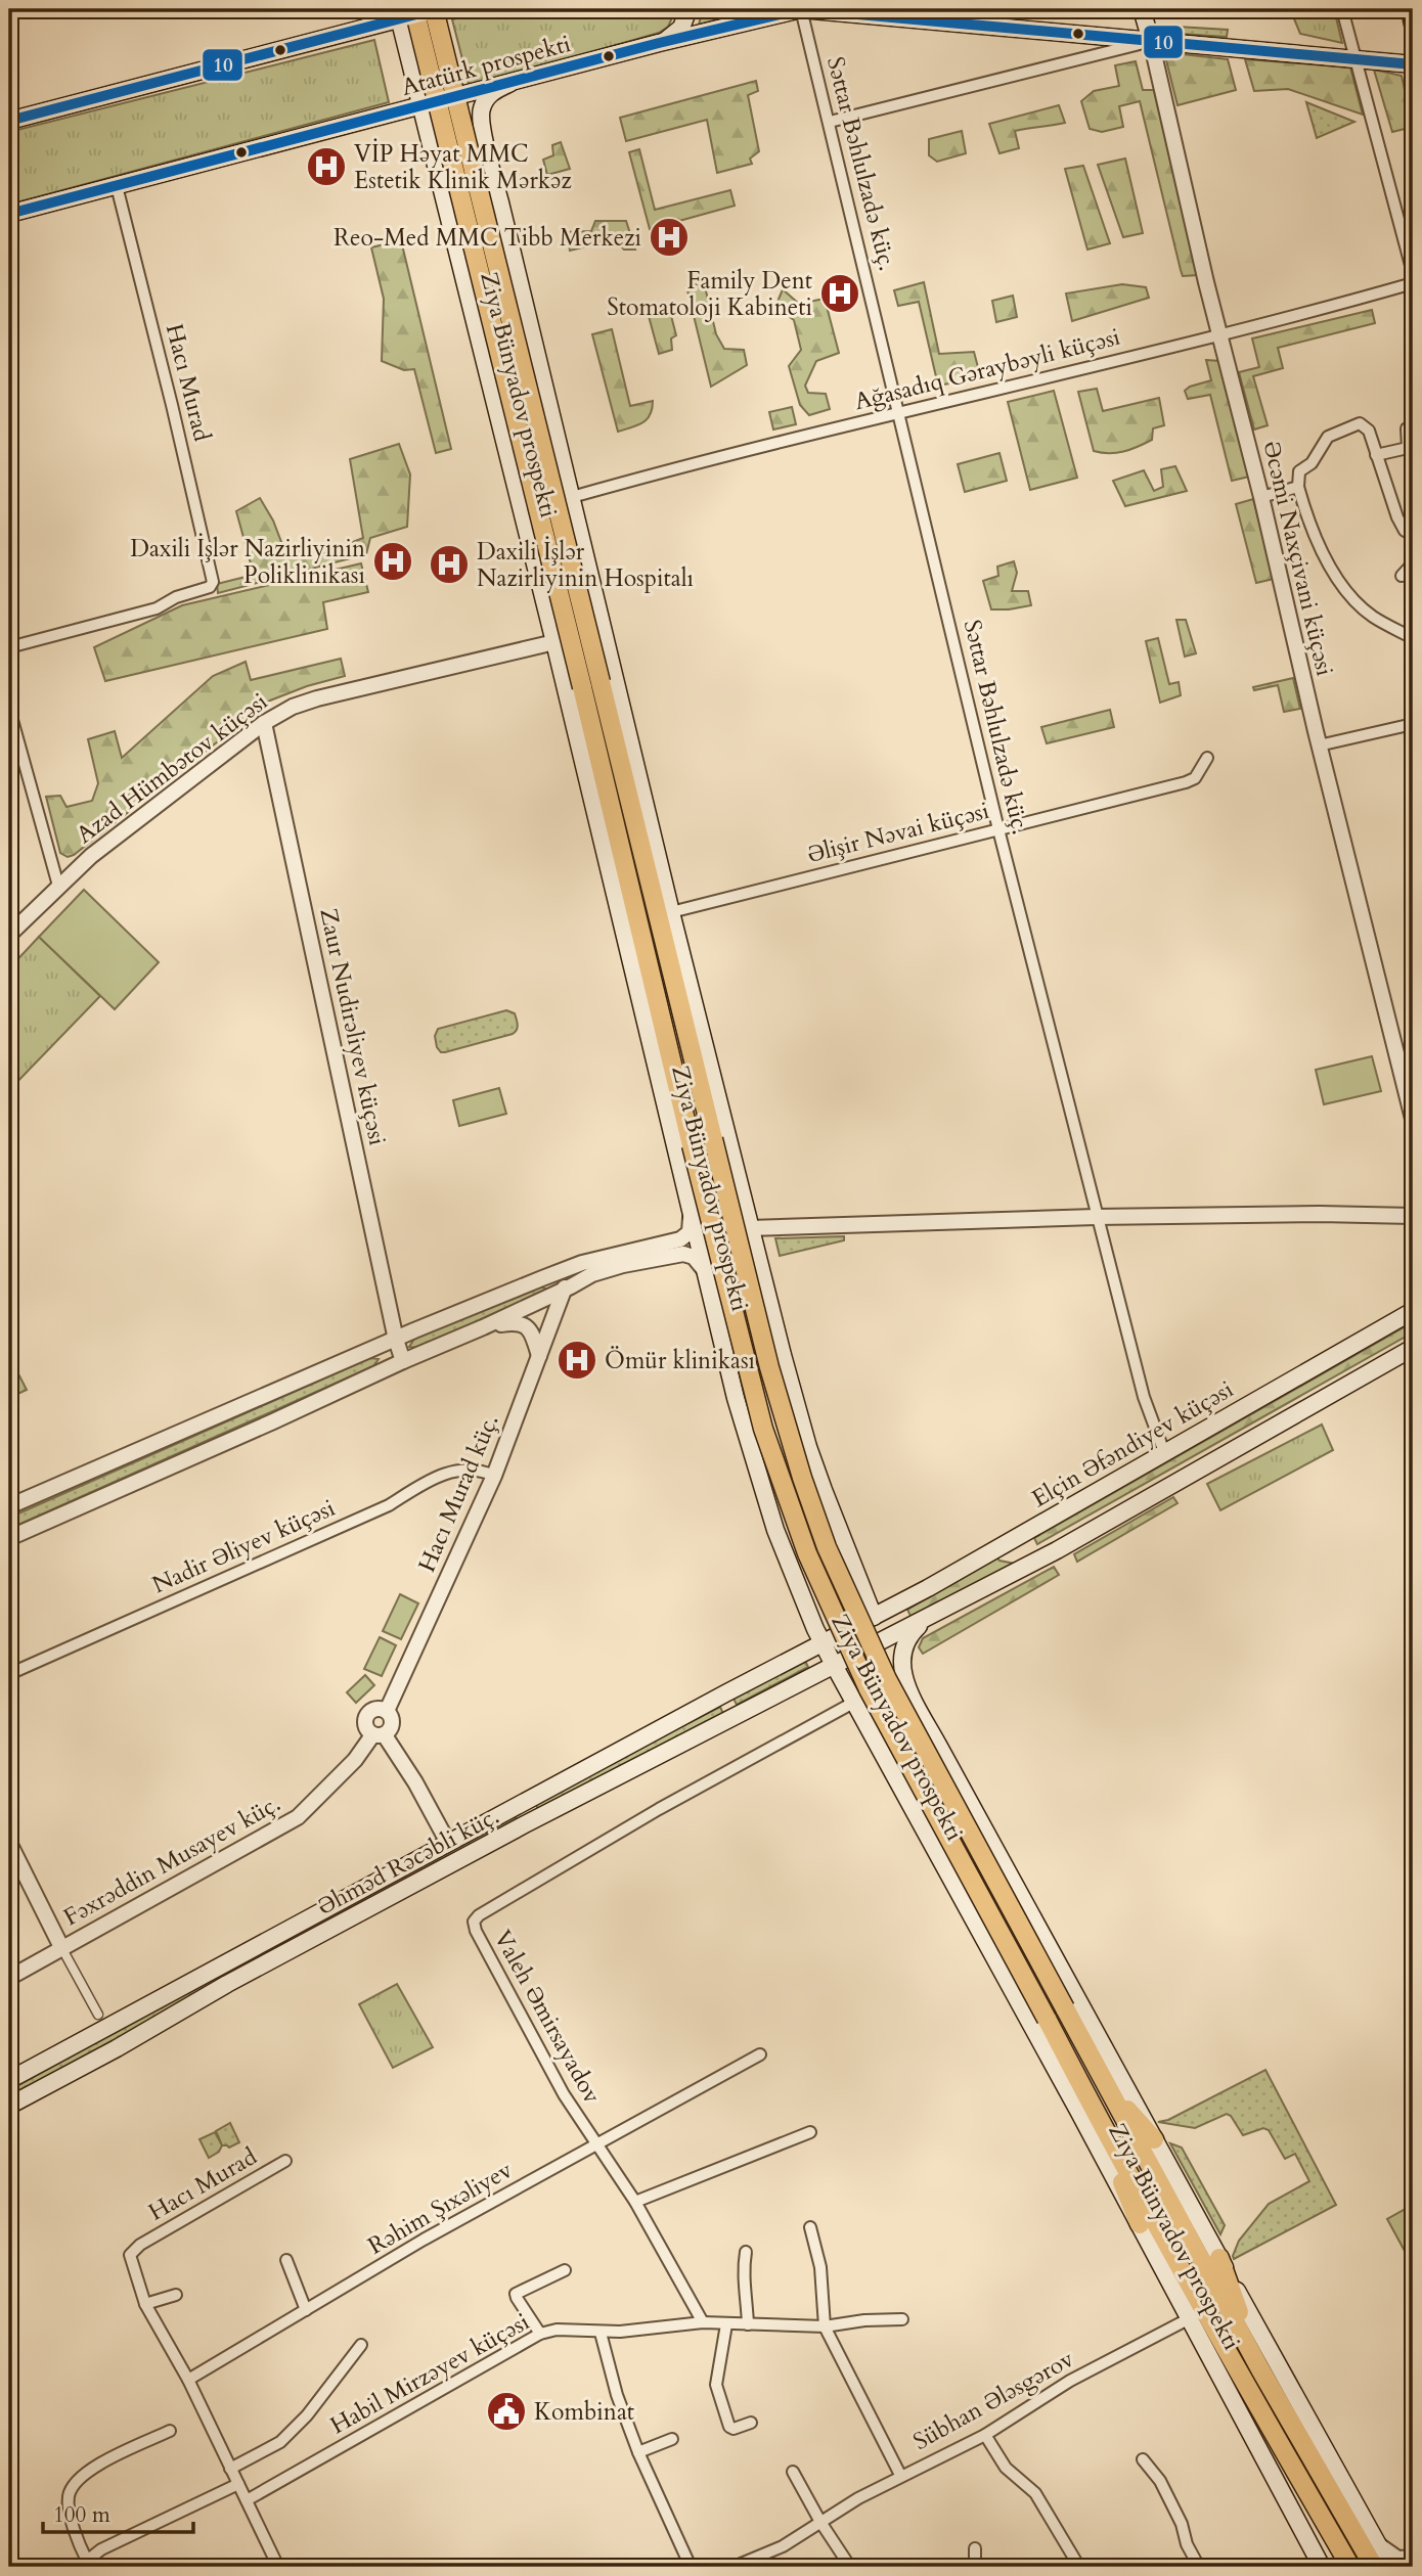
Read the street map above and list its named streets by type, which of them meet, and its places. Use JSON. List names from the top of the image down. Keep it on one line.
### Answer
{"streets":{"main road":["Atatürk prospekti","Ziya Bünyadov prospekti","Əcəmi Naxçivani küçəsi","Elçin Əfəndiyev küçəsi","Əhməd Rəcəbli küç."],"street":["Səttar Bəhlulzadə küç.","Ağasadıq Gəraybəyli küçəsi","Hacı Murad","Azad Hümbətov küçəsi","Əlişir Nəvai küçəsi","Zaur Nudirəliyev küçəsi","Hacı Murad küç.","Nadir Əliyev küçəsi","Fəxrəddin Musayev küç.","Valeh Əmirsayadov","Rəhim Şıxəliyev","Habil Mirzəyev küçəsi","Sübhan Ələsgərov"]},"crossings":[["Atatürk prospekti","Səttar Bəhlulzadə küç."],["Atatürk prospekti","Hacı Murad"],["Atatürk prospekti","Ziya Bünyadov prospekti"],["Atatürk prospekti","Əcəmi Naxçivani küçəsi"],["Səttar Bəhlulzadə küç.","Ağasadıq Gəraybəyli küçəsi"],["Səttar Bəhlulzadə küç.","Əlişir Nəvai küçəsi"],["Səttar Bəhlulzadə küç.","Elçin Əfəndiyev küçəsi"],["Ağasadıq Gəraybəyli küçəsi","Ziya Bünyadov prospekti"],["Ağasadıq Gəraybəyli küçəsi","Əcəmi Naxçivani küçəsi"],["Ziya Bünyadov prospekti","Azad Hümbətov küçəsi"],["Ziya Bünyadov prospekti","Əlişir Nəvai küçəsi"],["Ziya Bünyadov prospekti","Elçin Əfəndiyev küçəsi"],["Ziya Bünyadov prospekti","Əhməd Rəcəbli küç."],["Ziya Bünyadov prospekti","Valeh Əmirsayadov"],["Ziya Bünyadov prospekti","Sübhan Ələsgərov"],["Azad Hümbətov küçəsi","Zaur Nudirəliyev küçəsi"],["Elçin Əfəndiyev küçəsi","Əhməd Rəcəbli küç."],["Hacı Murad küç.","Nadir Əliyev küçəsi"],["Hacı Murad küç.","Fəxrəddin Musayev küç."],["Valeh Əmirsayadov","Rəhim Şıxəliyev"],["Valeh Əmirsayadov","Habil Mirzəyev küçəsi"]],"places":{"hospital":["VİP Həyat MMC Estetik Klinik Mərkəz","Reo-Med MMC Tibb Merkezi","Family Dent Stomatoloji Kabineti","Daxili İşlər Nazirliyinin Poliklinikası","Daxili İşlər Nazirliyinin Hospitalı","Ömür klinikası"],"public building":["Kombinat"]},"lines":["transit line 10"],"scale_bar":"100 m"}
